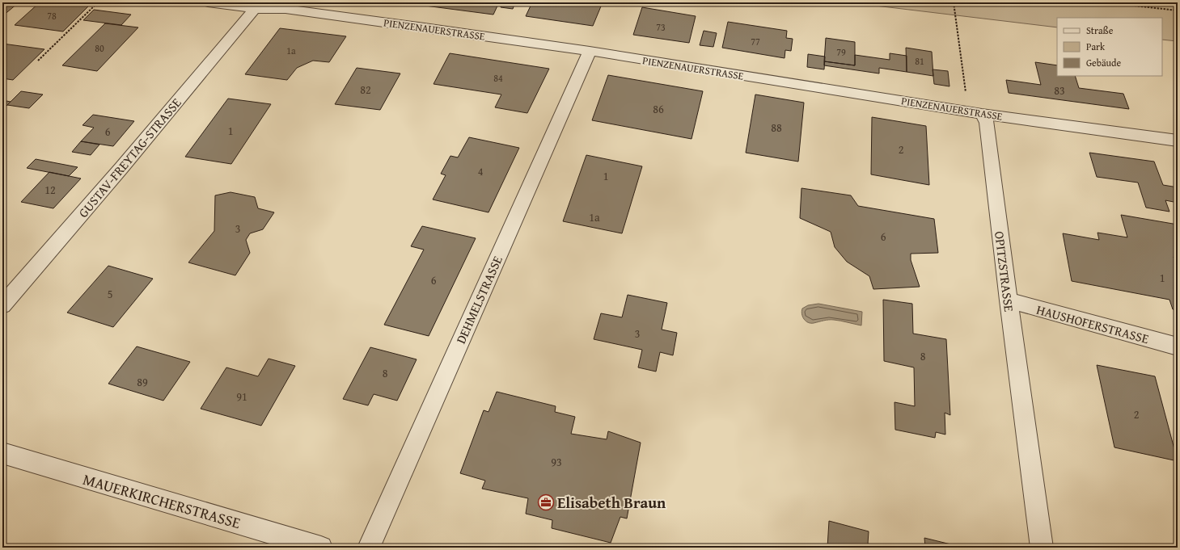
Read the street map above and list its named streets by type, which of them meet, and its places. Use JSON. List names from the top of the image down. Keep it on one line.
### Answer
{"streets":{"street":["PIENZENAUERSTRASSE","GUSTAV-FREYTAG-STRASSE","OPITZSTRASSE","DEHMELSTRASSE","HAUSHOFERSTRASSE","MAUERKIRCHERSTRASSE"]},"crossings":[["PIENZENAUERSTRASSE","GUSTAV-FREYTAG-STRASSE"],["PIENZENAUERSTRASSE","OPITZSTRASSE"],["PIENZENAUERSTRASSE","DEHMELSTRASSE"],["OPITZSTRASSE","HAUSHOFERSTRASSE"]],"places":{"office":["Elisabeth Braun"]},"house_numbers":["78","73","77","80","1a","79","81","84","82","83","86","88","1","6","2","4","1","12","1a","3","6","1","6","5","3","8","8","89","91","2","93"],"legend":["Straße","Park","Gebäude"]}
